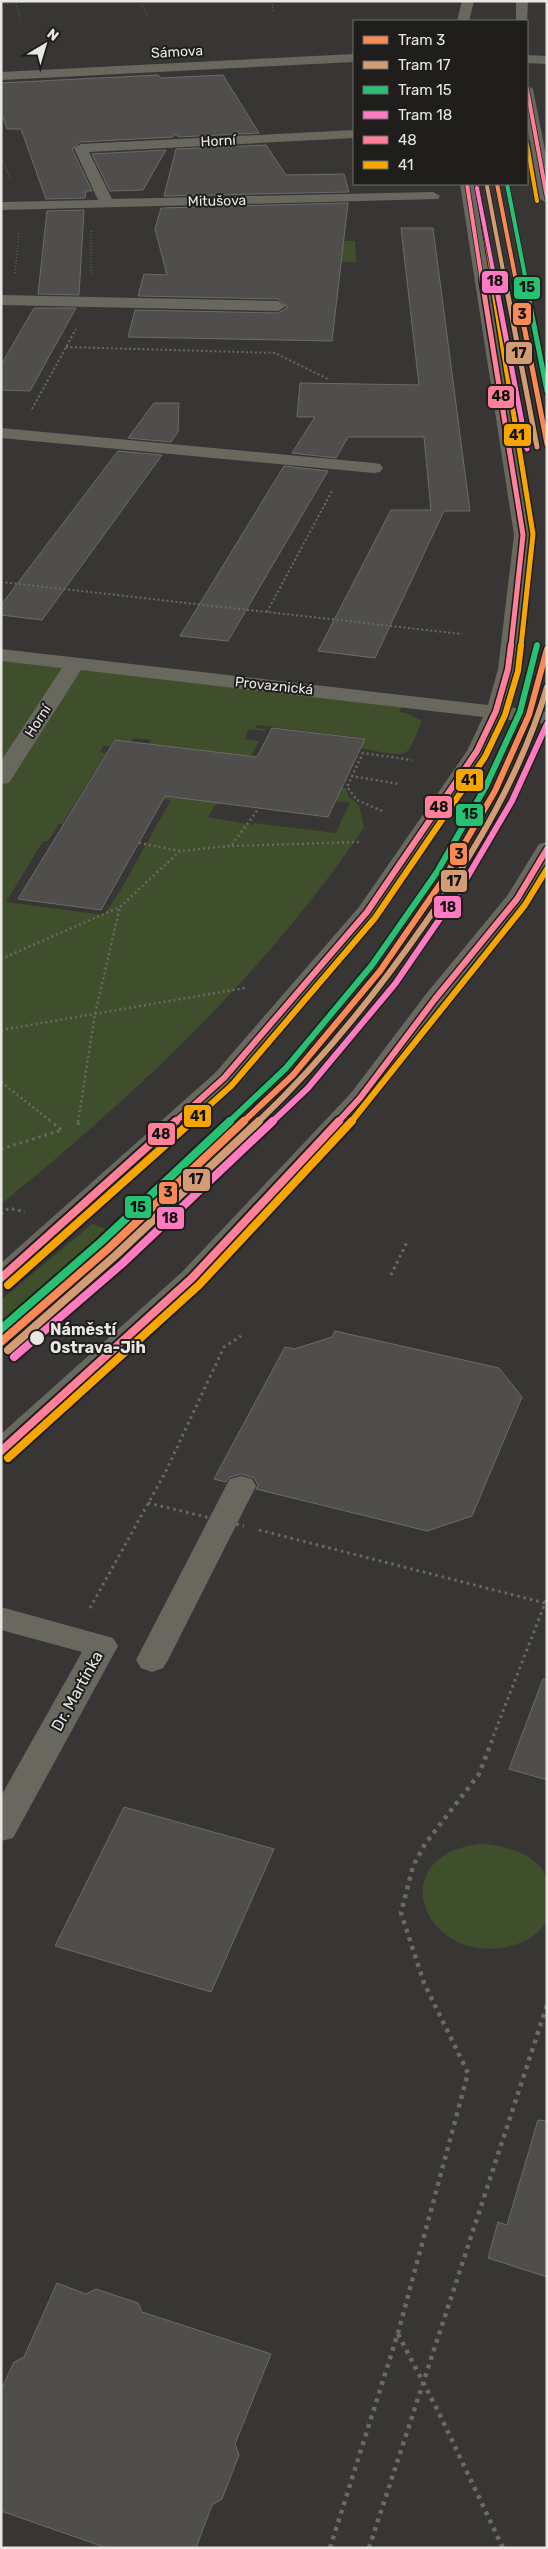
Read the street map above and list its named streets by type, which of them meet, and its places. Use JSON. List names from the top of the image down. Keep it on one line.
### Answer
{"streets":{"street":["Sámova","Horní","Mitušova","Provaznická","Dr. Martínka"]},"crossings":[["Horní","Mitušova"],["Horní","Provaznická"]],"places":["Náměstí Ostrava-Jih"],"lines":["transit line 48","transit line 41","tram line 3","tram line 15","tram line 17","tram line 18"],"legend":["Tram 3","Tram 17","Tram 15","Tram 18","48","41"],"north":"top right"}
